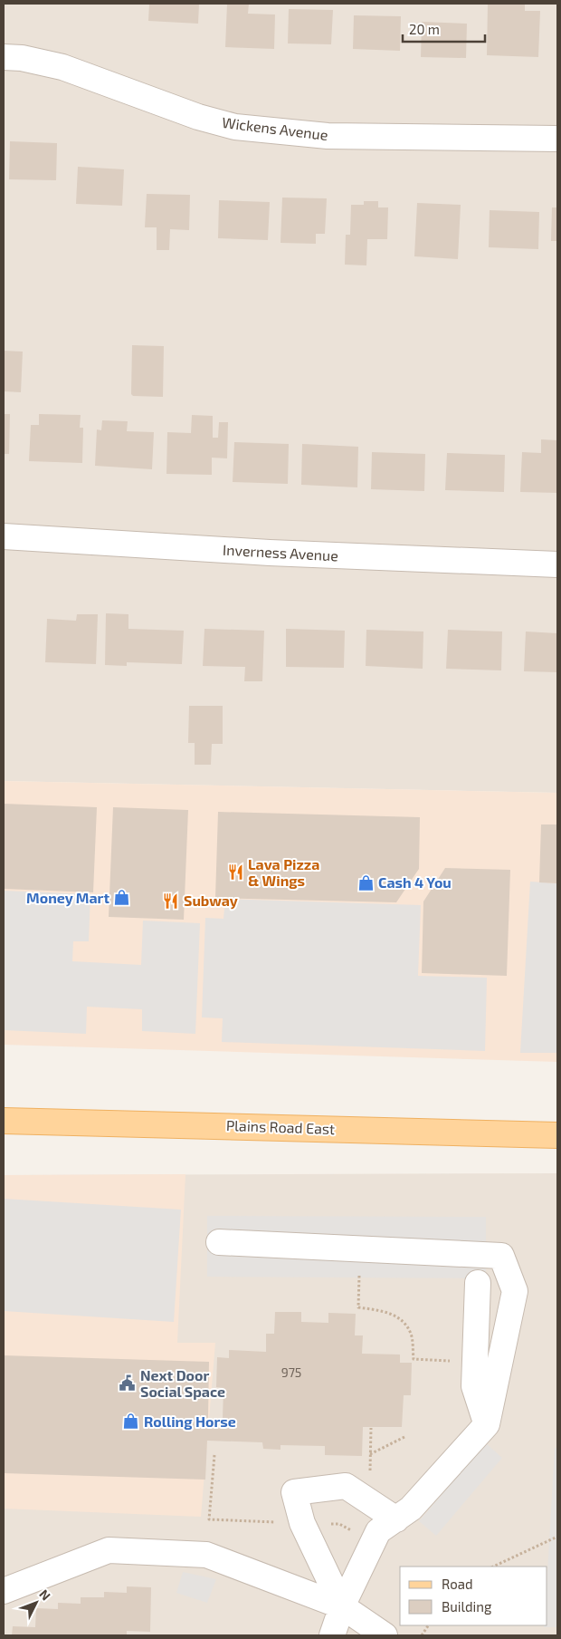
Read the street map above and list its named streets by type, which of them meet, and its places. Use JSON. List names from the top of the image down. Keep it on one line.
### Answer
{"streets":{"main road":["Plains Road East"],"street":["Wickens Avenue","Inverness Avenue"]},"places":{"restaurant":["Lava Pizza & Wings","Subway"],"shop":["Cash 4 You","Money Mart","Rolling Horse"],"public building":["Next Door Social Space"]},"house_numbers":["975"],"legend":["Road","Building"],"scale_bar":"20 m","north":"top right"}
